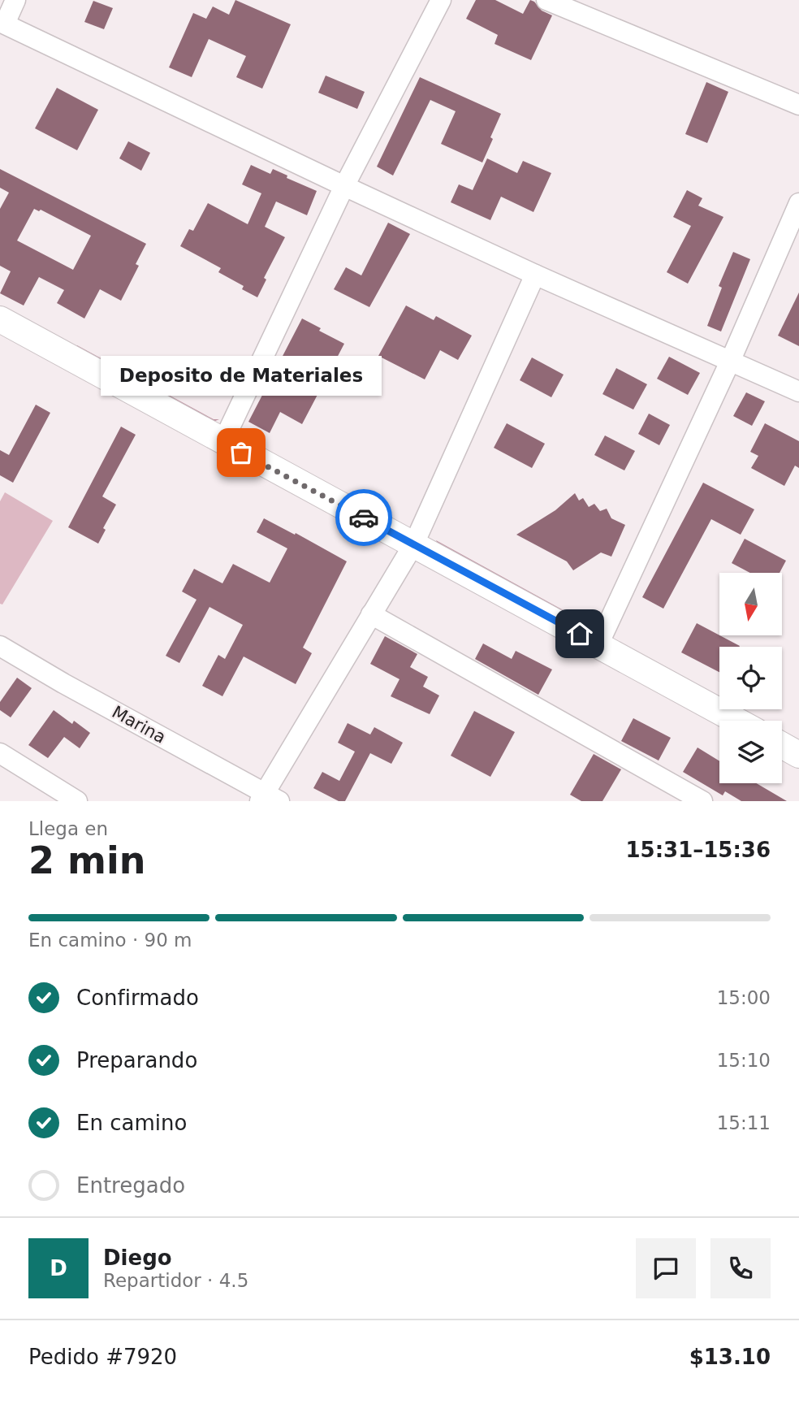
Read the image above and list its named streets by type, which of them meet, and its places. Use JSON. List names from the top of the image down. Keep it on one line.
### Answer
{"streets":{"street":["Marina"]},"places":["Deposito de Materiales"],"north":"bottom","page":{"bubble":"Deposito de Materiales","heading":["2 min","Llega en","15:31–15:36"],"panel":["Diego","Repartidor · 4.5","Pedido #7920","$13.10"],"bar":"En camino · 90 m","list":[["Confirmado","15:00"],["Preparando","15:10"],["En camino","15:11"],"Entregado"],"round":"D"}}
